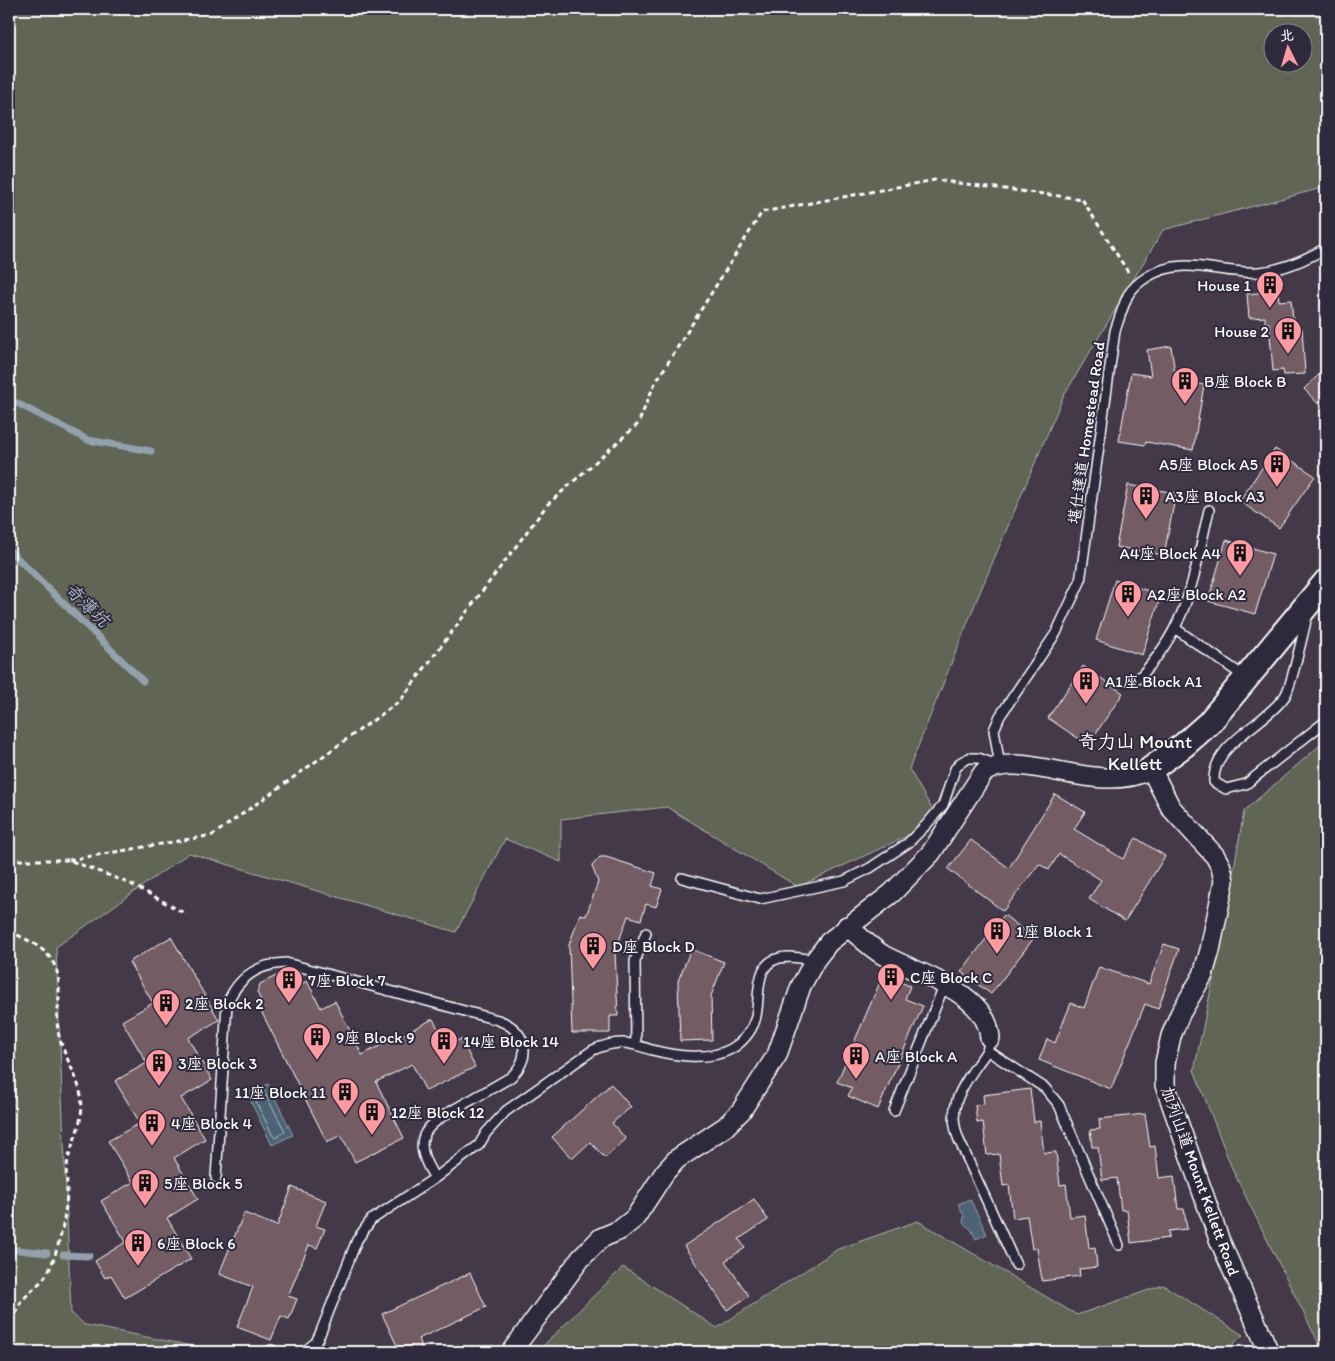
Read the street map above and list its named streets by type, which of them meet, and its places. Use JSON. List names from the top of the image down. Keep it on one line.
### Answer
{"streets":{"street":["加列山道 Mount Kellett Road"],"lane":["堪仕達道 Homestead Road"]},"districts":["奇力山 Mount Kellett"],"water":["奇薄坑"],"places":{"building":["House 1","House 2","B座 Block B","A5座 Block A5","A3座 Block A3","A4座 Block A4","A2座 Block A2","A1座 Block A1","1座 Block 1","D座 Block D","C座 Block C","7座 Block 7","2座 Block 2","9座 Block 9","14座 Block 14","A座 Block A","3座 Block 3","11座 Block 11","12座 Block 12","4座 Block 4","5座 Block 5","6座 Block 6"]},"north":"top"}
